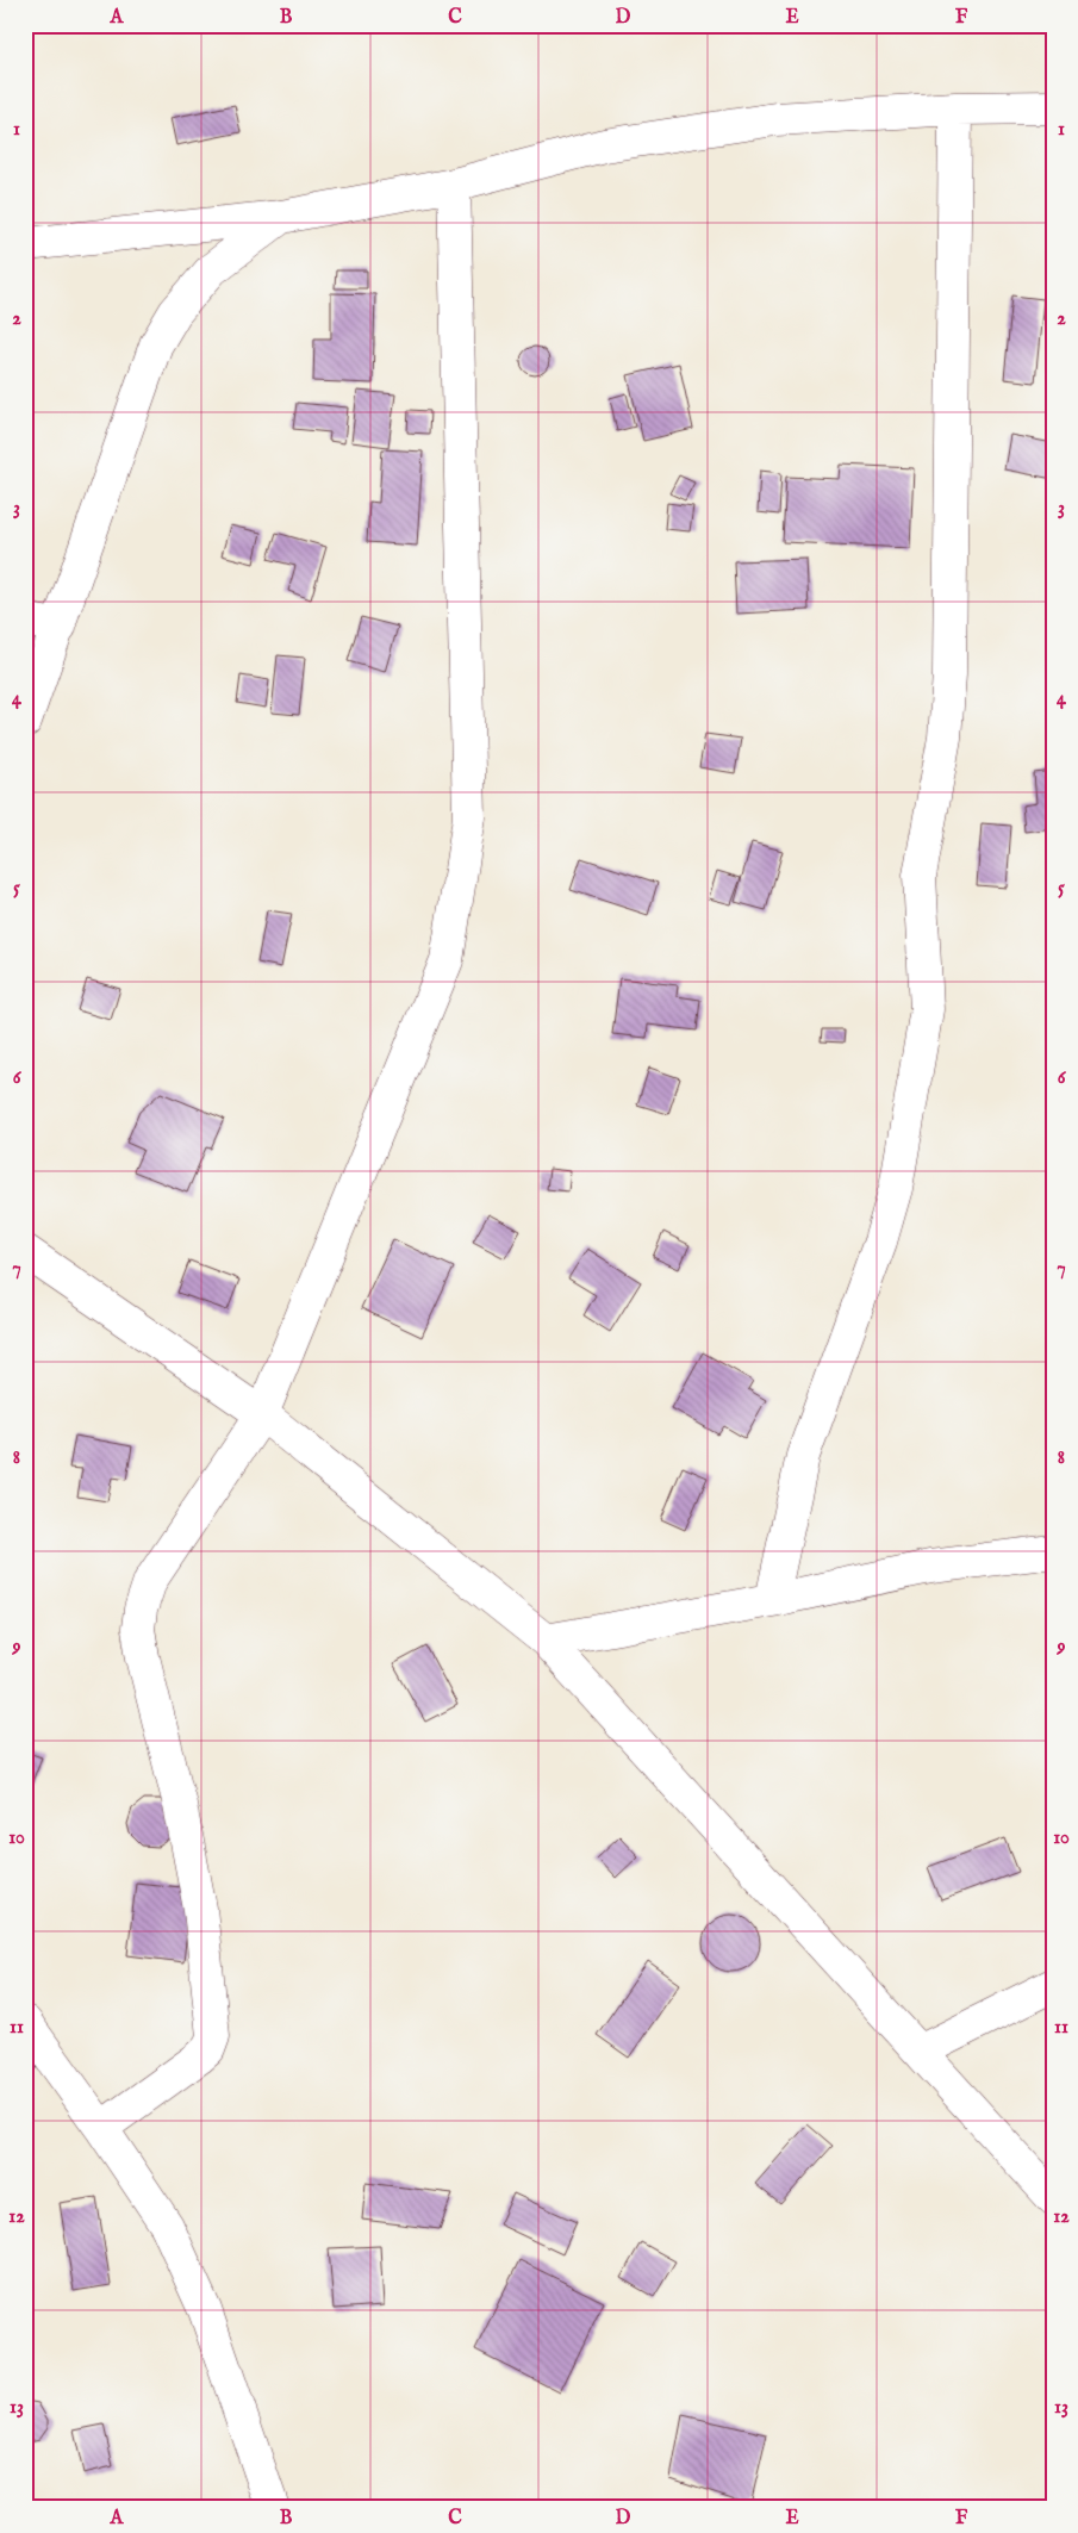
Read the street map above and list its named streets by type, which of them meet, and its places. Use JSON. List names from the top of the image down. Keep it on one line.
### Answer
{"grid":{"columns":["A","B","C","D","E","F"],"rows":["1","2","3","4","5","6","7","8","9","10","11","12","13"]}}
